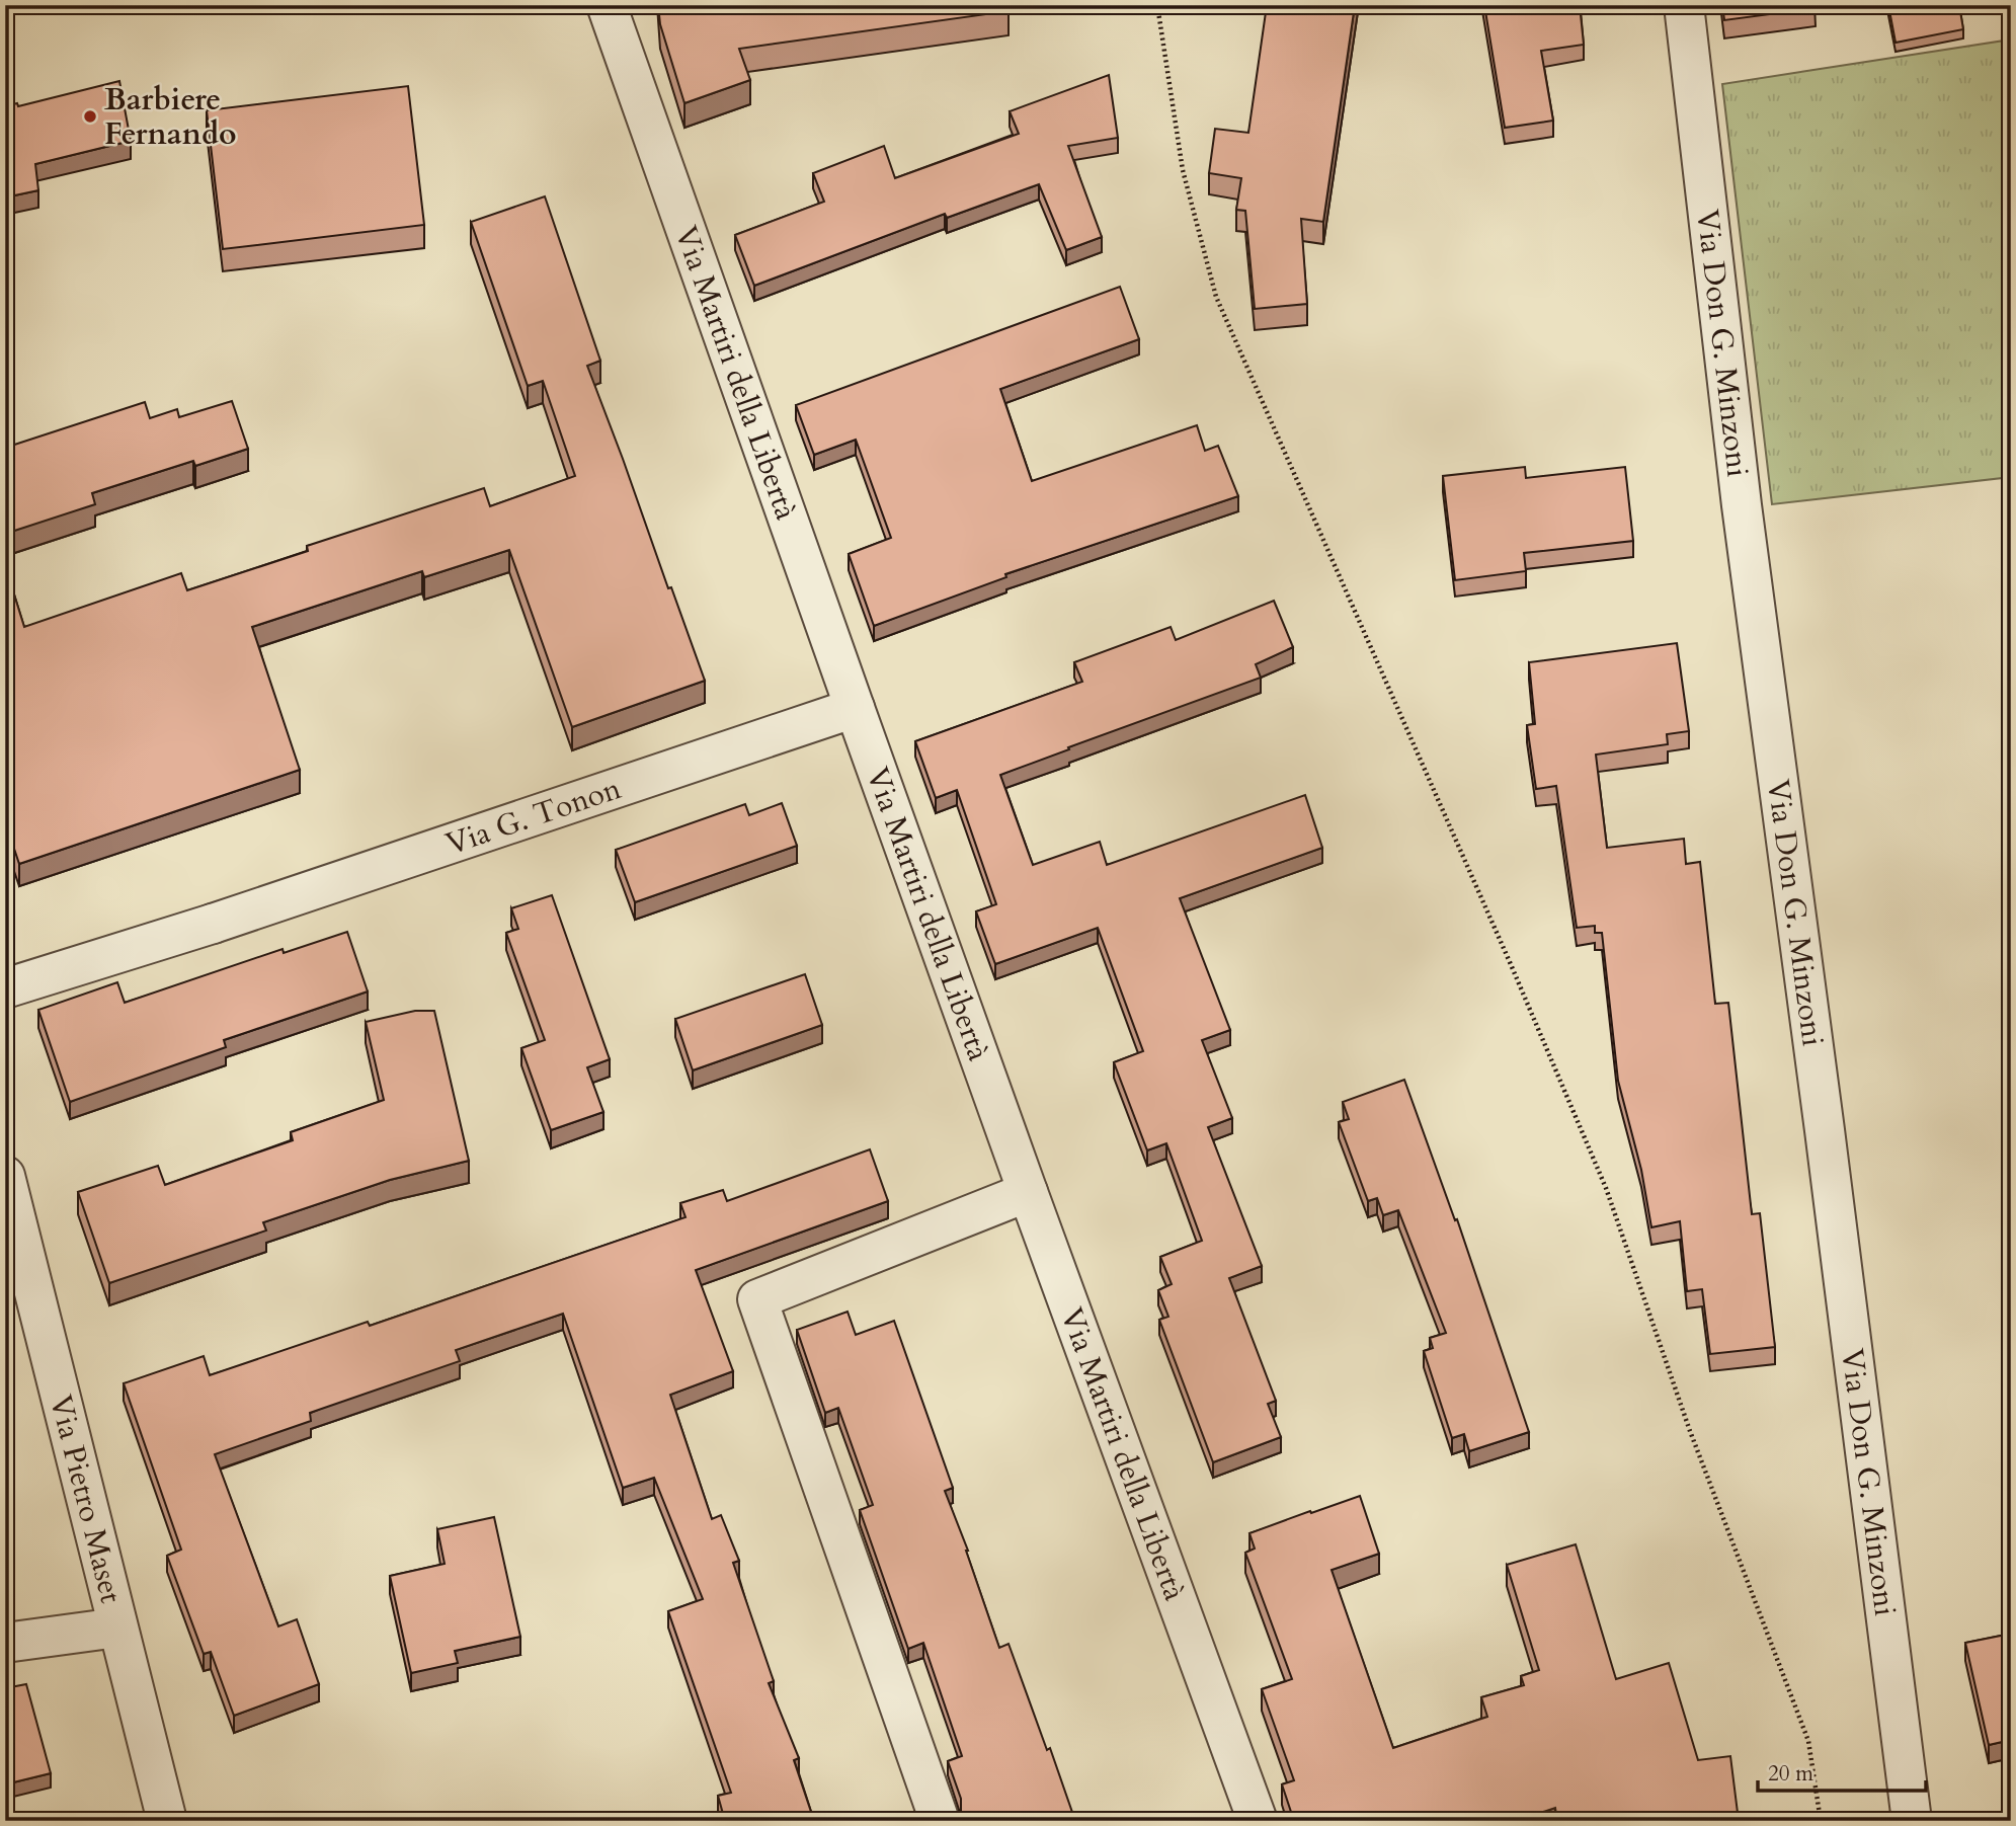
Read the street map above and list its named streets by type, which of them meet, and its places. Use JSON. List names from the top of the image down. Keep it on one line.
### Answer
{"streets":{"street":["Via Don G. Minzoni","Via Martiri della Libertà","Via G. Tonon","Via Pietro Maset"]},"crossings":[["Via Martiri della Libertà","Via G. Tonon"]],"places":["Barbiere Fernando"],"scale_bar":"20 m"}
